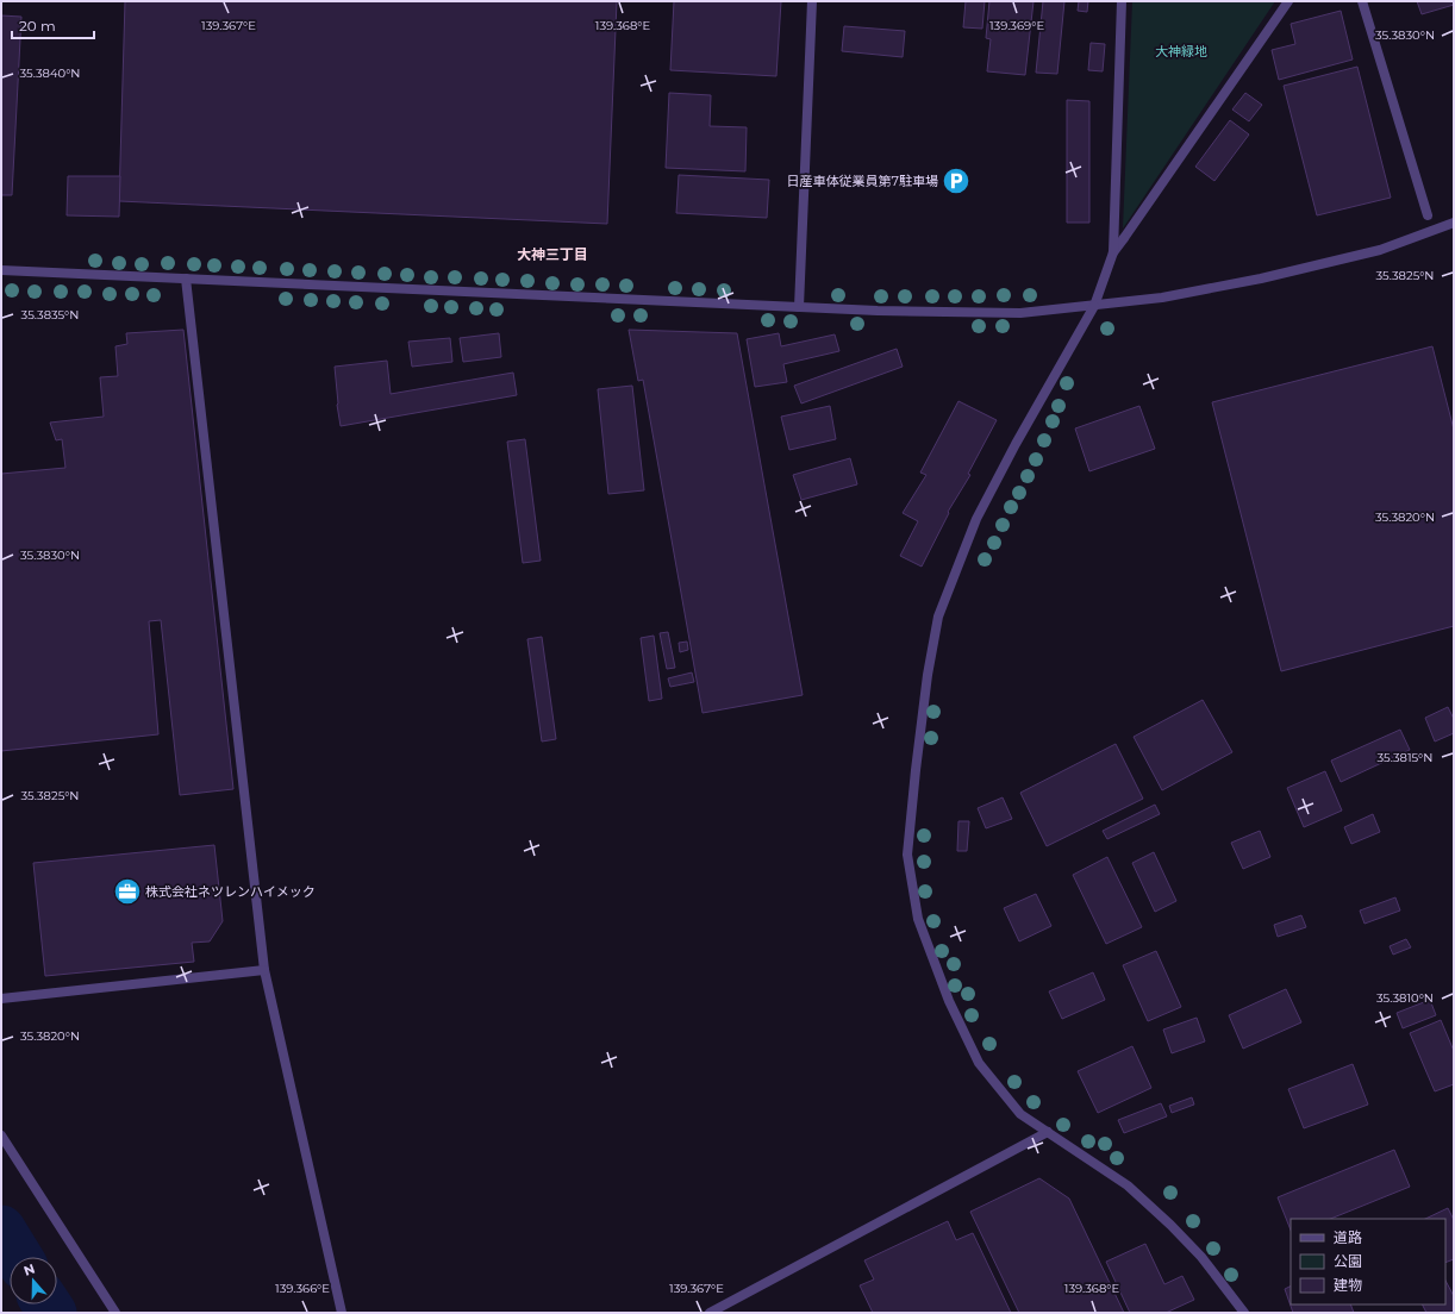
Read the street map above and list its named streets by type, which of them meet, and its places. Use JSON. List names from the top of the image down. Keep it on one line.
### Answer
{"districts":["大神三丁目"],"parks":["大神緑地"],"places":{"parking":["日産車体従業員第7駐車場"],"office":["株式会社ネツレンハイメック"]},"legend":["道路","公園","建物"],"scale_bar":"20 m","north":"top","coordinates":["139.367°E","139.368°E","139.369°E","35.3830°N","35.3840°N","35.3825°N","35.3835°N","35.3820°N","35.3815°N","35.3810°N","139.366°E"]}
